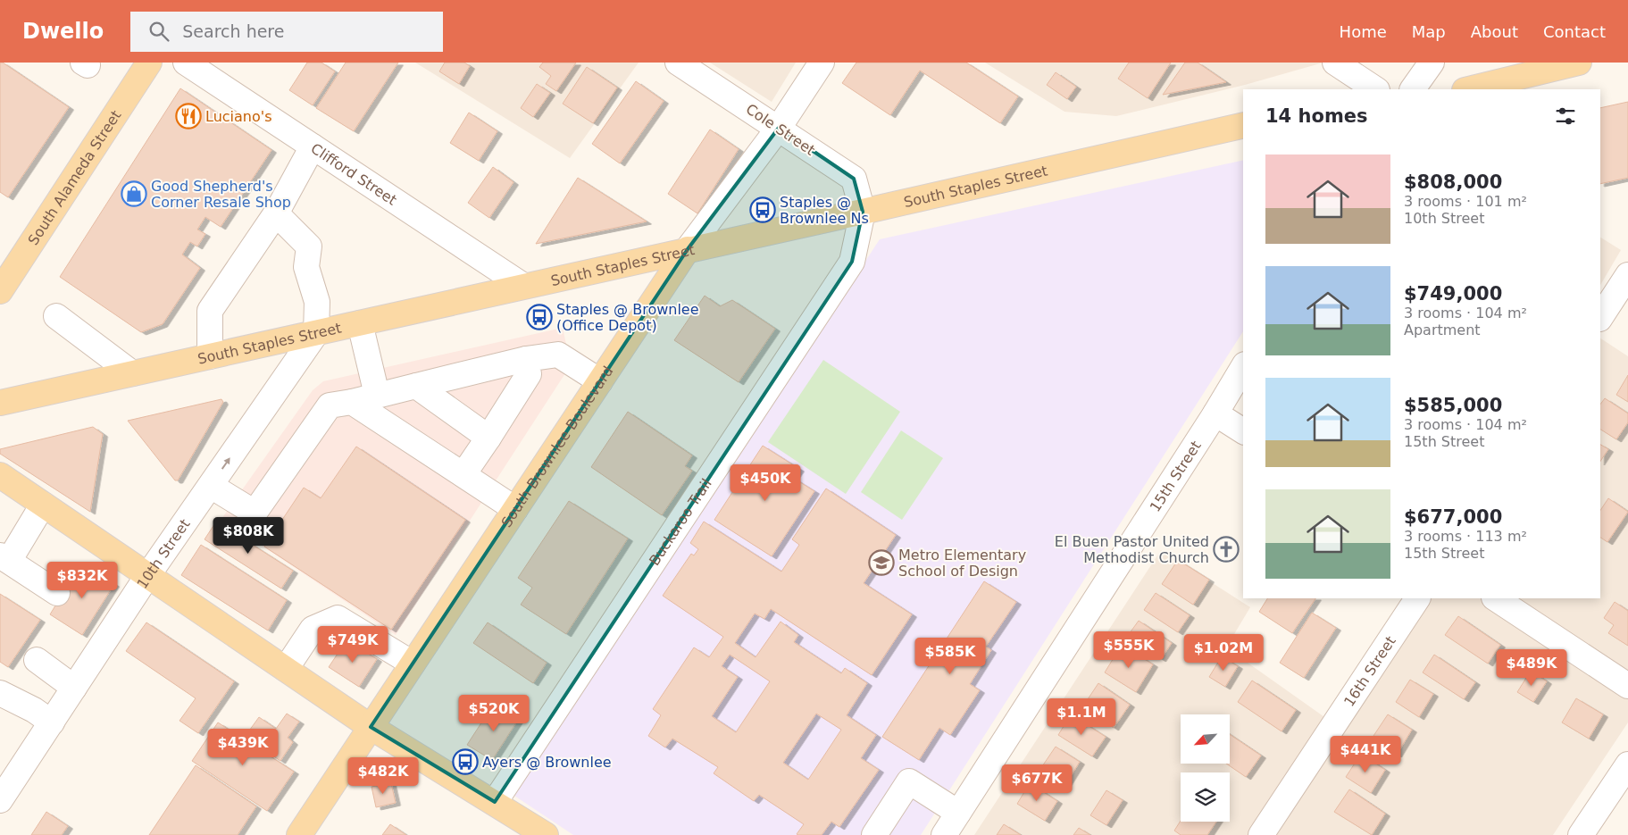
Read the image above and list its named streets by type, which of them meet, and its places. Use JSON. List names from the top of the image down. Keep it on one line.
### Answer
{"streets":{"main road":["South Alameda Street","South Staples Street","South Brownlee Boulevard"],"street":["Cole Street","Clifford Street","15th Street","Buckaroo Trail","10th Street","16th Street"]},"crossings":[["Cole Street","South Staples Street"],["Cole Street","South Brownlee Boulevard"],["Cole Street","Buckaroo Trail"],["Clifford Street","South Staples Street"],["South Staples Street","South Brownlee Boulevard"],["South Staples Street","Buckaroo Trail"],["South Staples Street","10th Street"]],"places":{"restaurant":["Luciano's"],"shop":["Good Shepherd's Corner Resale Shop"],"bus stop":["Staples @ Brownlee Ns","Staples @ Brownlee (Office Depot)","Ayers @ Brownlee"],"church":["El Buen Pastor United Methodist Church"],"school or university":["Metro Elementary School of Design"]},"north":"bottom left","page":{"header":"Dwello","search":"Search here","nav":["Home","Map","About","Contact"],"heading":"14 homes","list":[{"name":"$808,000","note":"3 rooms · 101 m² · 10th Street"},{"name":"$749,000","note":"3 rooms · 104 m² · Apartment"},{"name":"$585,000","note":"3 rooms · 104 m² · 15th Street"},{"name":"$677,000","note":"3 rooms · 113 m² · 15th Street"}],"price":["$450K","$808K","$832K","$749K","$555K","$1.02M","$585K","$489K","$520K","$1.1M","$439K","$441K","$482K","$677K"]}}
